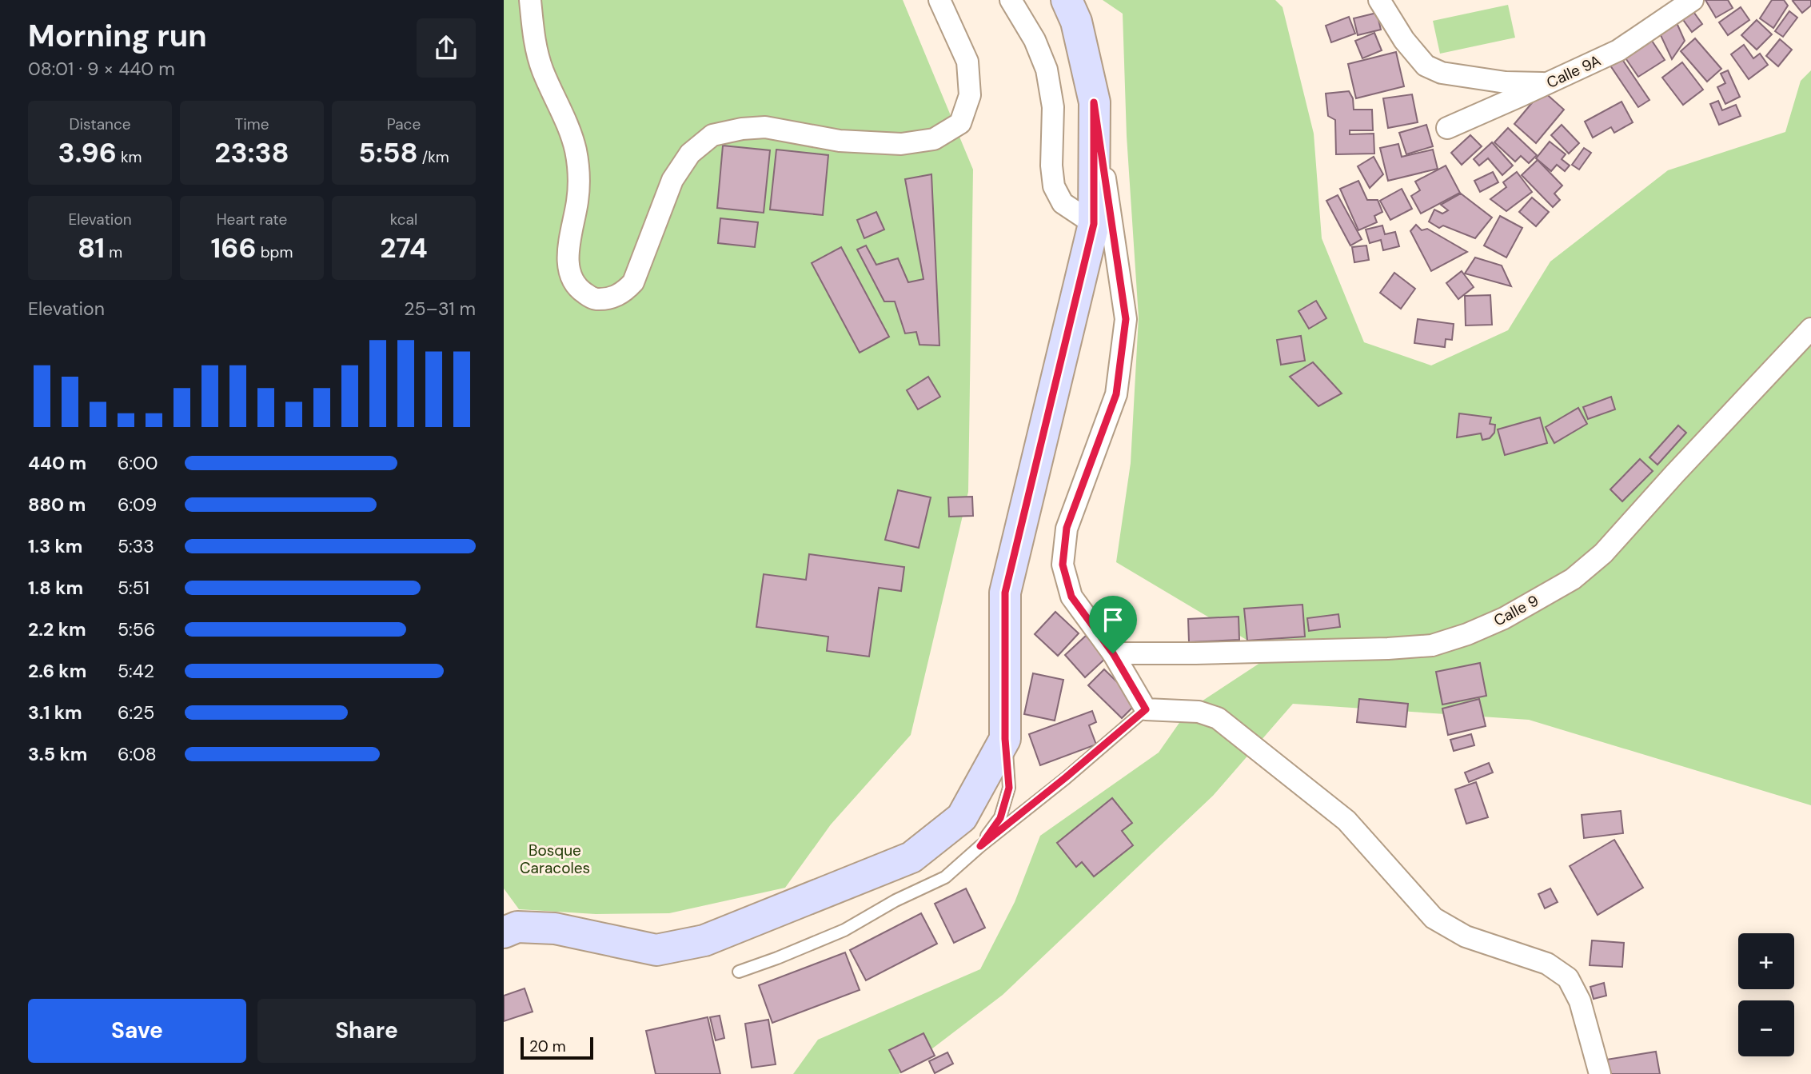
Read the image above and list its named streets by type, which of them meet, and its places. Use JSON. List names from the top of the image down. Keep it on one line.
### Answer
{"streets":{"street":["Calle 9A","Calle 9"]},"parks":["Bosque Caracoles"],"scale_bar":"20 m","page":{"heading":["Morning run","08:01 · 9 × 440 m"],"stats":[["Distance","3.96 km"],["Time","23:38"],["Pace","5:58 /km"],["Elevation","81 m"],["Heart rate","166 bpm"],["kcal","274"]],"chart":["Elevation","25–31 m"],"list":[{"name":"440 m","note":"6:00"},{"name":"880 m","note":"6:09"},{"name":"1.3 km","note":"5:33"},{"name":"1.8 km","note":"5:51"},{"name":"2.2 km","note":"5:56"},{"name":"2.6 km","note":"5:42"},{"name":"3.1 km","note":"6:25"},{"name":"3.5 km","note":"6:08"}],"map_buttons":["+","−"],"buttons":["Save","Share"],"scale":"20 m"}}
